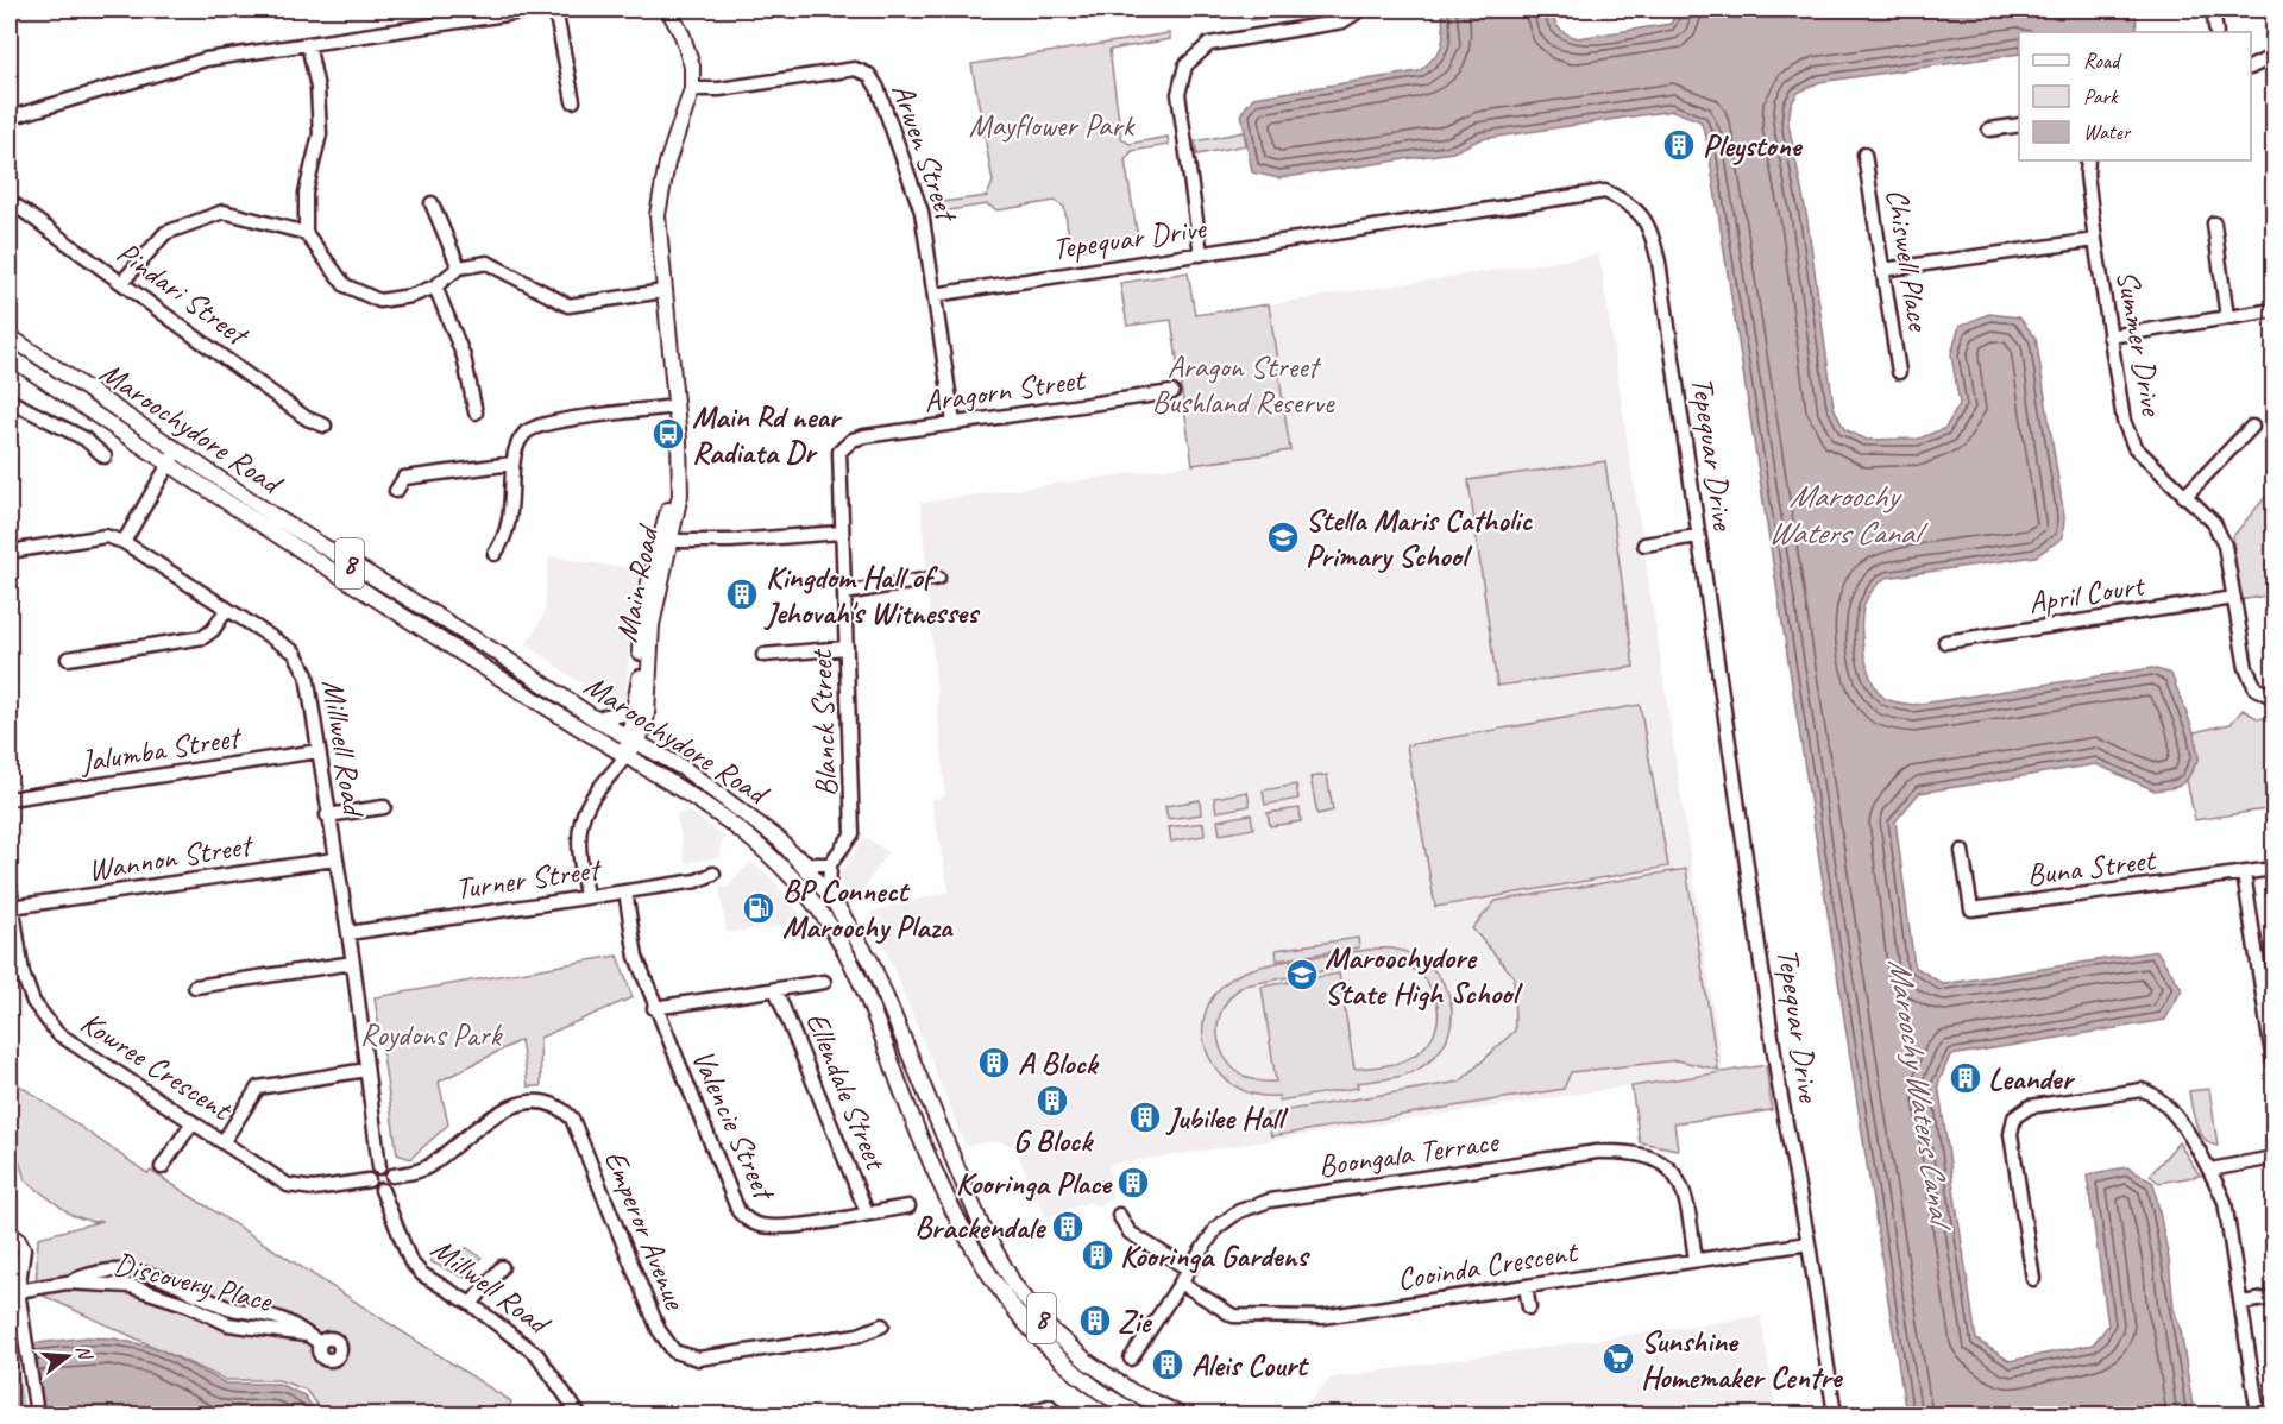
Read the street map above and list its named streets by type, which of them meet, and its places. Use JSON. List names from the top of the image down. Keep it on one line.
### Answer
{"streets":{"main road":["Maroochydore Road","8","Main Road"],"street":["Arwen Street","Tepequar Drive","Chiswell Place","Pindari Street","Summer Drive","Aragorn Street","April Court","Blanck Street","Millwell Road","Jalumba Street","Wannon Street","Buna Street","Turner Street","Kowree Crescent","Ellendale Street","Valencie Street","Boongala Terrace","Emperor Avenue","Cooinda Crescent","Discovery Place"]},"crossings":[["Arwen Street","Tepequar Drive"],["Arwen Street","Aragorn Street"],["Arwen Street","Main Road"],["Tepequar Drive","Cooinda Crescent"],["Summer Drive","April Court"],["Aragorn Street","Blanck Street"],["Maroochydore Road","Main Road"],["Millwell Road","Jalumba Street"],["Millwell Road","Wannon Street"],["Millwell Road","Turner Street"],["Millwell Road","Kowree Crescent"],["Millwell Road","Emperor Avenue"],["Wannon Street","Kowree Crescent"],["Turner Street","Valencie Street"],["Kowree Crescent","Emperor Avenue"],["Ellendale Street","Valencie Street"],["Boongala Terrace","Cooinda Crescent"]],"water":["Maroochy Waters Canal"],"parks":["Mayflower Park","Aragon Street Bushland Reserve","Roydons Park"],"places":{"building":["Pleystone","Kingdom Hall of Jehovah's Witnesses","A Block","Leander","G Block","Jubilee Hall","Kooringa Place","Brackendale","Kooringa Gardens","Zie","Aleis Court"],"bus stop":["Main Rd near Radiata Dr"],"school or university":["Stella Maris Catholic Primary School","Maroochydore State High School"],"fuel station":["BP Connect Maroochy Plaza"],"supermarket":["Sunshine Homemaker Centre"]},"legend":["Road","Park","Water"],"north":"right"}
